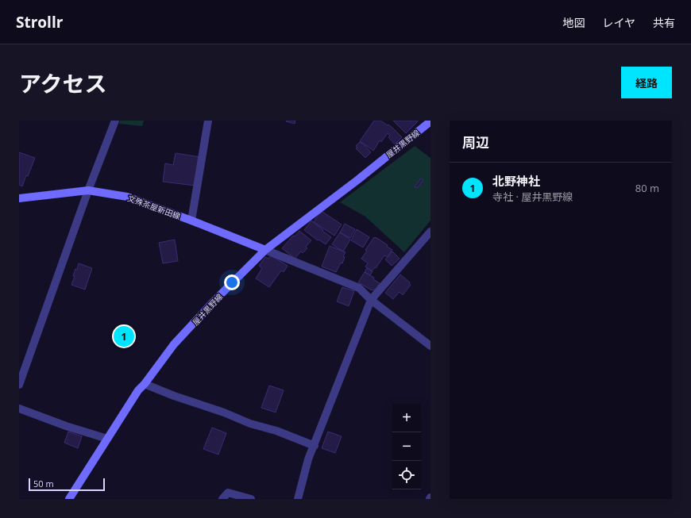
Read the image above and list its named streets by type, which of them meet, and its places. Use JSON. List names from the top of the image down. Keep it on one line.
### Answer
{"streets":{"main road":["屋井黒野線","文殊茶屋新田線"]},"crossings":[["屋井黒野線","文殊茶屋新田線"]],"scale_bar":"50 m","page":{"header":"Strollr","nav":["地図","レイヤ","共有"],"title":"アクセス","buttons":"経路","heading":"周辺","list":[{"mark":"1","name":"北野神社","note":"寺社 · 屋井黒野線","value":"80 m"}],"pins":"1","map_buttons":["+","−"],"scale":"50 m"}}
